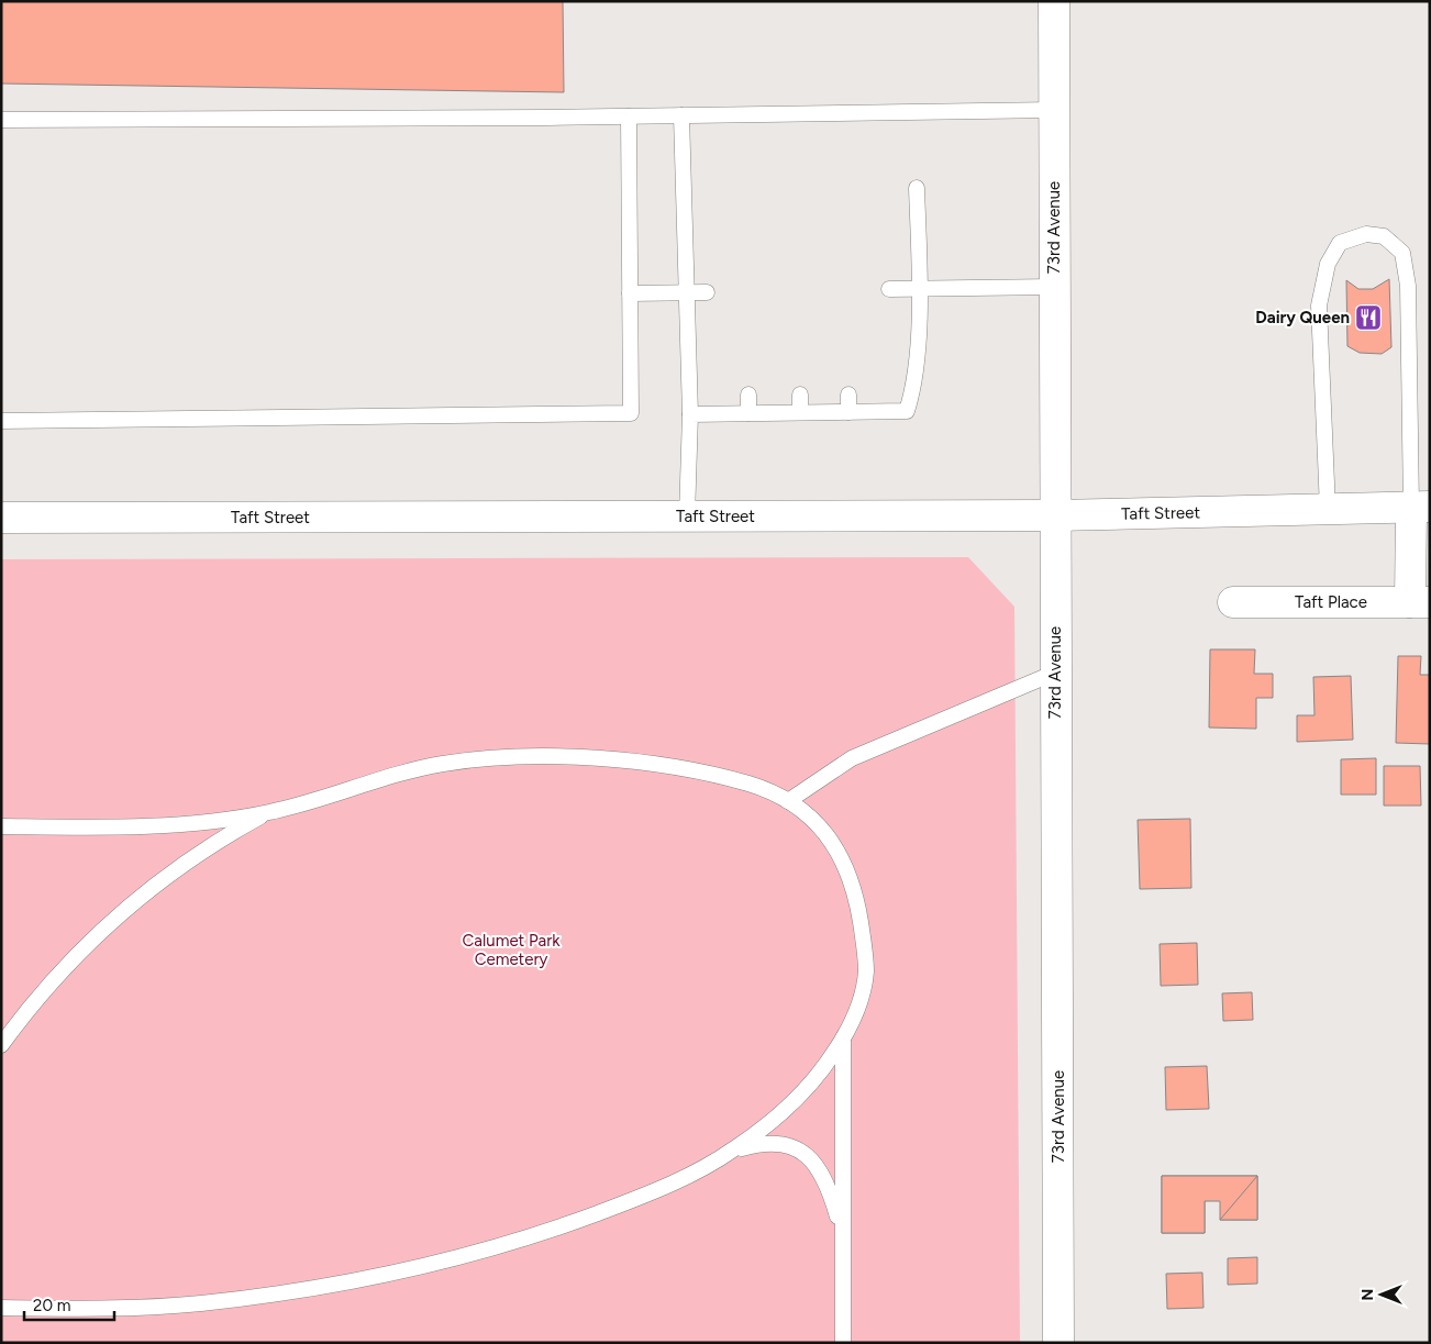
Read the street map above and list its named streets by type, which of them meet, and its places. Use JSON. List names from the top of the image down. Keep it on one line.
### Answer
{"streets":{"street":["73rd Avenue","Taft Street","Taft Place"]},"crossings":[["73rd Avenue","Taft Street"]],"parks":["Calumet Park Cemetery"],"places":{"restaurant":["Dairy Queen"]},"scale_bar":"20 m","north":"left"}
